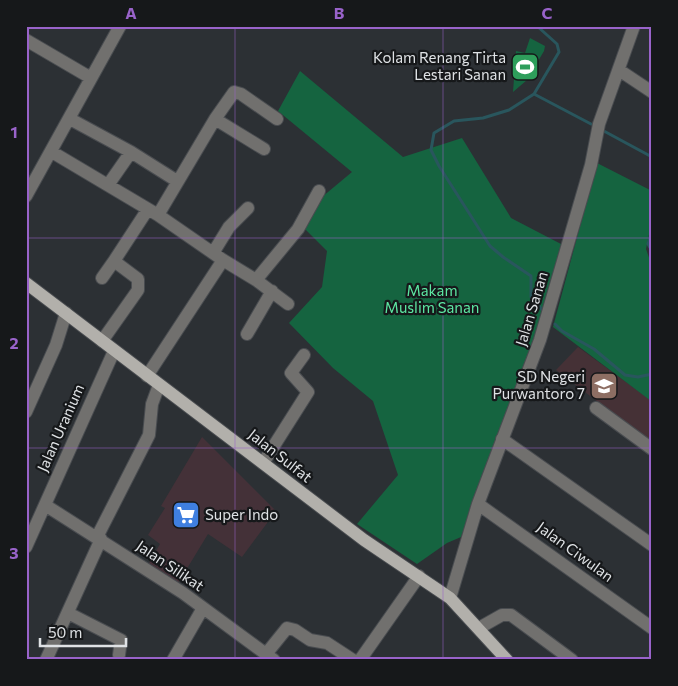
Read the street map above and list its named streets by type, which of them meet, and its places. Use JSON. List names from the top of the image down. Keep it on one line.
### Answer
{"streets":{"main road":["Jalan Sulfat"],"street":["Jalan Sanan","Jalan Uranium","Jalan Ciwulan","Jalan Silikat"]},"crossings":[["Jalan Sanan","Jalan Sulfat"],["Jalan Sanan","Jalan Ciwulan"],["Jalan Uranium","Jalan Sulfat"],["Jalan Uranium","Jalan Silikat"]],"parks":["Makam Muslim Sanan"],"places":{"sports":["Kolam Renang Tirta Lestari Sanan"],"school or university":["SD Negeri Purwantoro 7"],"supermarket":["Super Indo"]},"scale_bar":"50 m","grid":{"columns":["A","B","C"],"rows":["1","2","3"]}}
